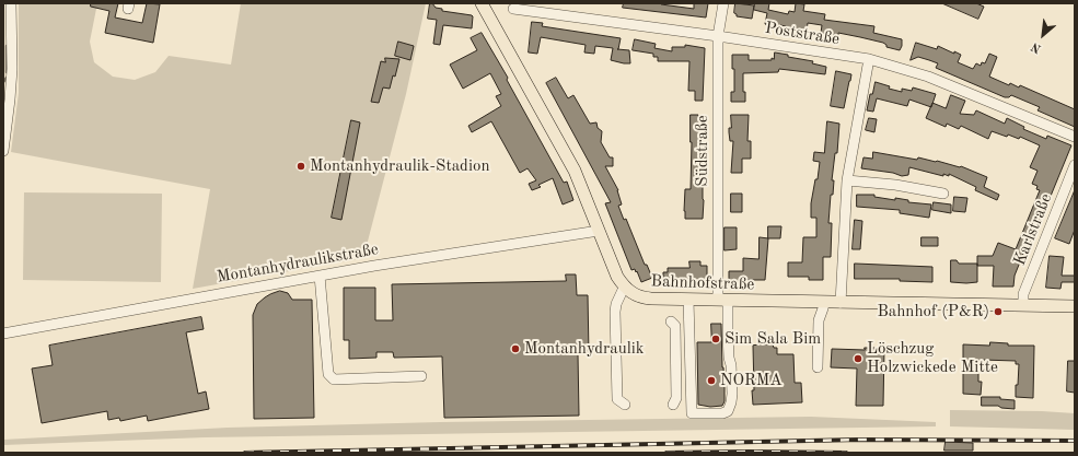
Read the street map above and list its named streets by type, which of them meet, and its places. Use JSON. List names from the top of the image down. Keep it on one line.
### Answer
{"streets":{"main road":["Bahnhofstraße"],"street":["Poststraße","Südstraße","Karlstraße","Montanhydraulikstraße"]},"crossings":[["Poststraße","Südstraße"],["Südstraße","Bahnhofstraße"],["Karlstraße","Bahnhofstraße"]],"places":["Montanhydraulik-Stadion","Bahnhof (P&R)","Sim Sala Bim","Montanhydraulik","Löschzug Holzwickede Mitte","NORMA"],"north":"bottom left"}
